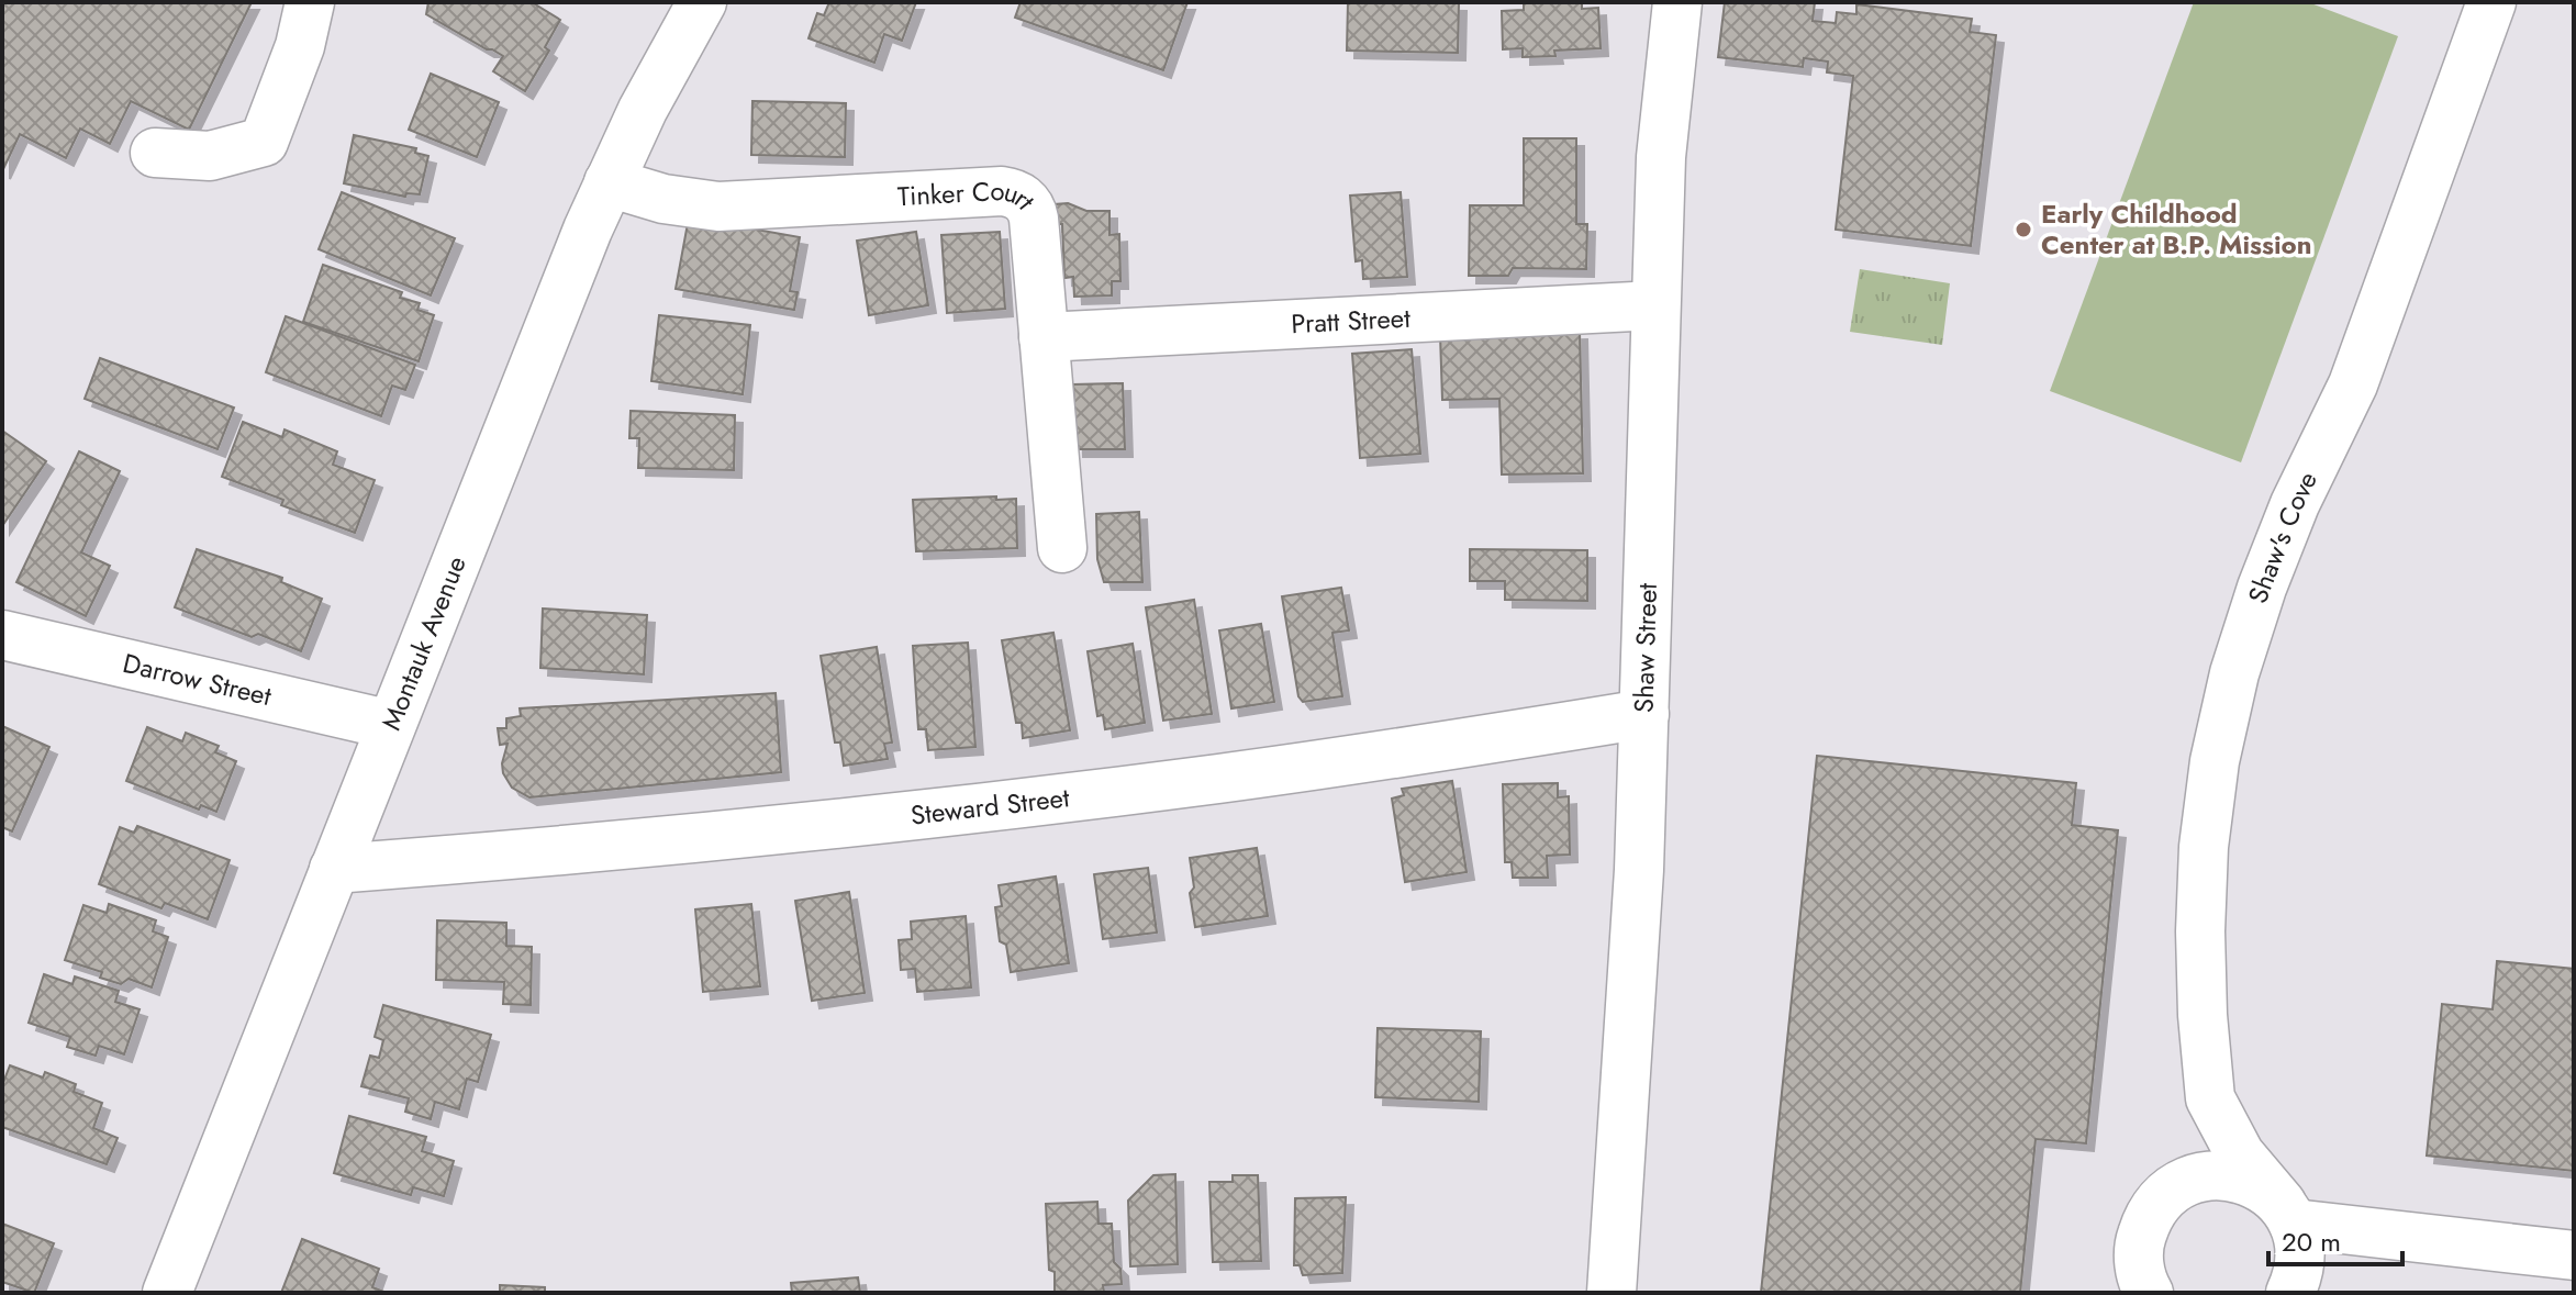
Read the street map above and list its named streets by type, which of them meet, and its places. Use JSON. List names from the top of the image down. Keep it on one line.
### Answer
{"streets":{"street":["Tinker Court","Pratt Street","Shaw's Cove","Montauk Avenue","Shaw Street","Darrow Street","Steward Street"]},"crossings":[["Tinker Court","Pratt Street"],["Tinker Court","Montauk Avenue"],["Pratt Street","Shaw Street"],["Montauk Avenue","Darrow Street"],["Montauk Avenue","Steward Street"],["Shaw Street","Steward Street"]],"places":["Early Childhood Center at B.P. Mission"],"scale_bar":"20 m"}
